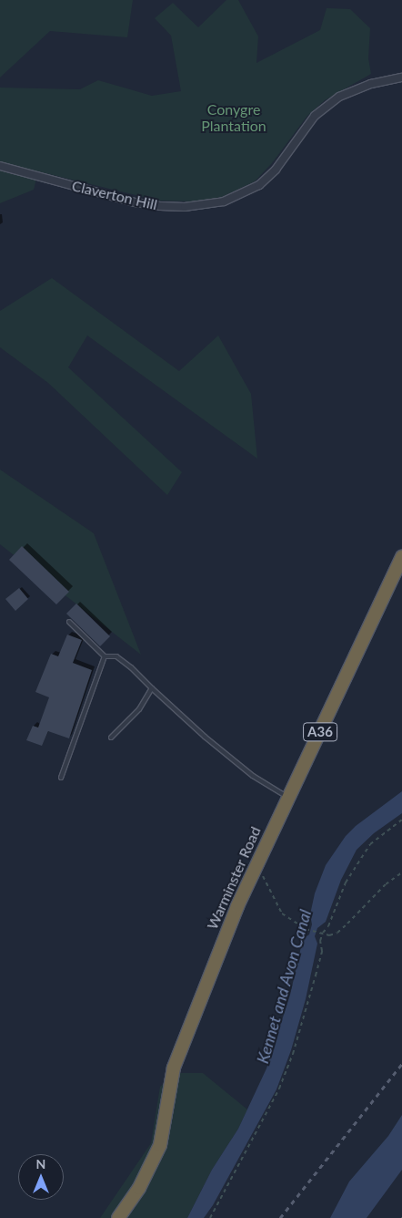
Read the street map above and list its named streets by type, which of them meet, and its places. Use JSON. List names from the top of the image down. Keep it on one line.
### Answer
{"streets":{"highway":["A36","Warminster Road"],"street":["Claverton Hill"]},"water":["Kennet and Avon Canal"],"parks":["Conygre Plantation"],"north":"top"}
